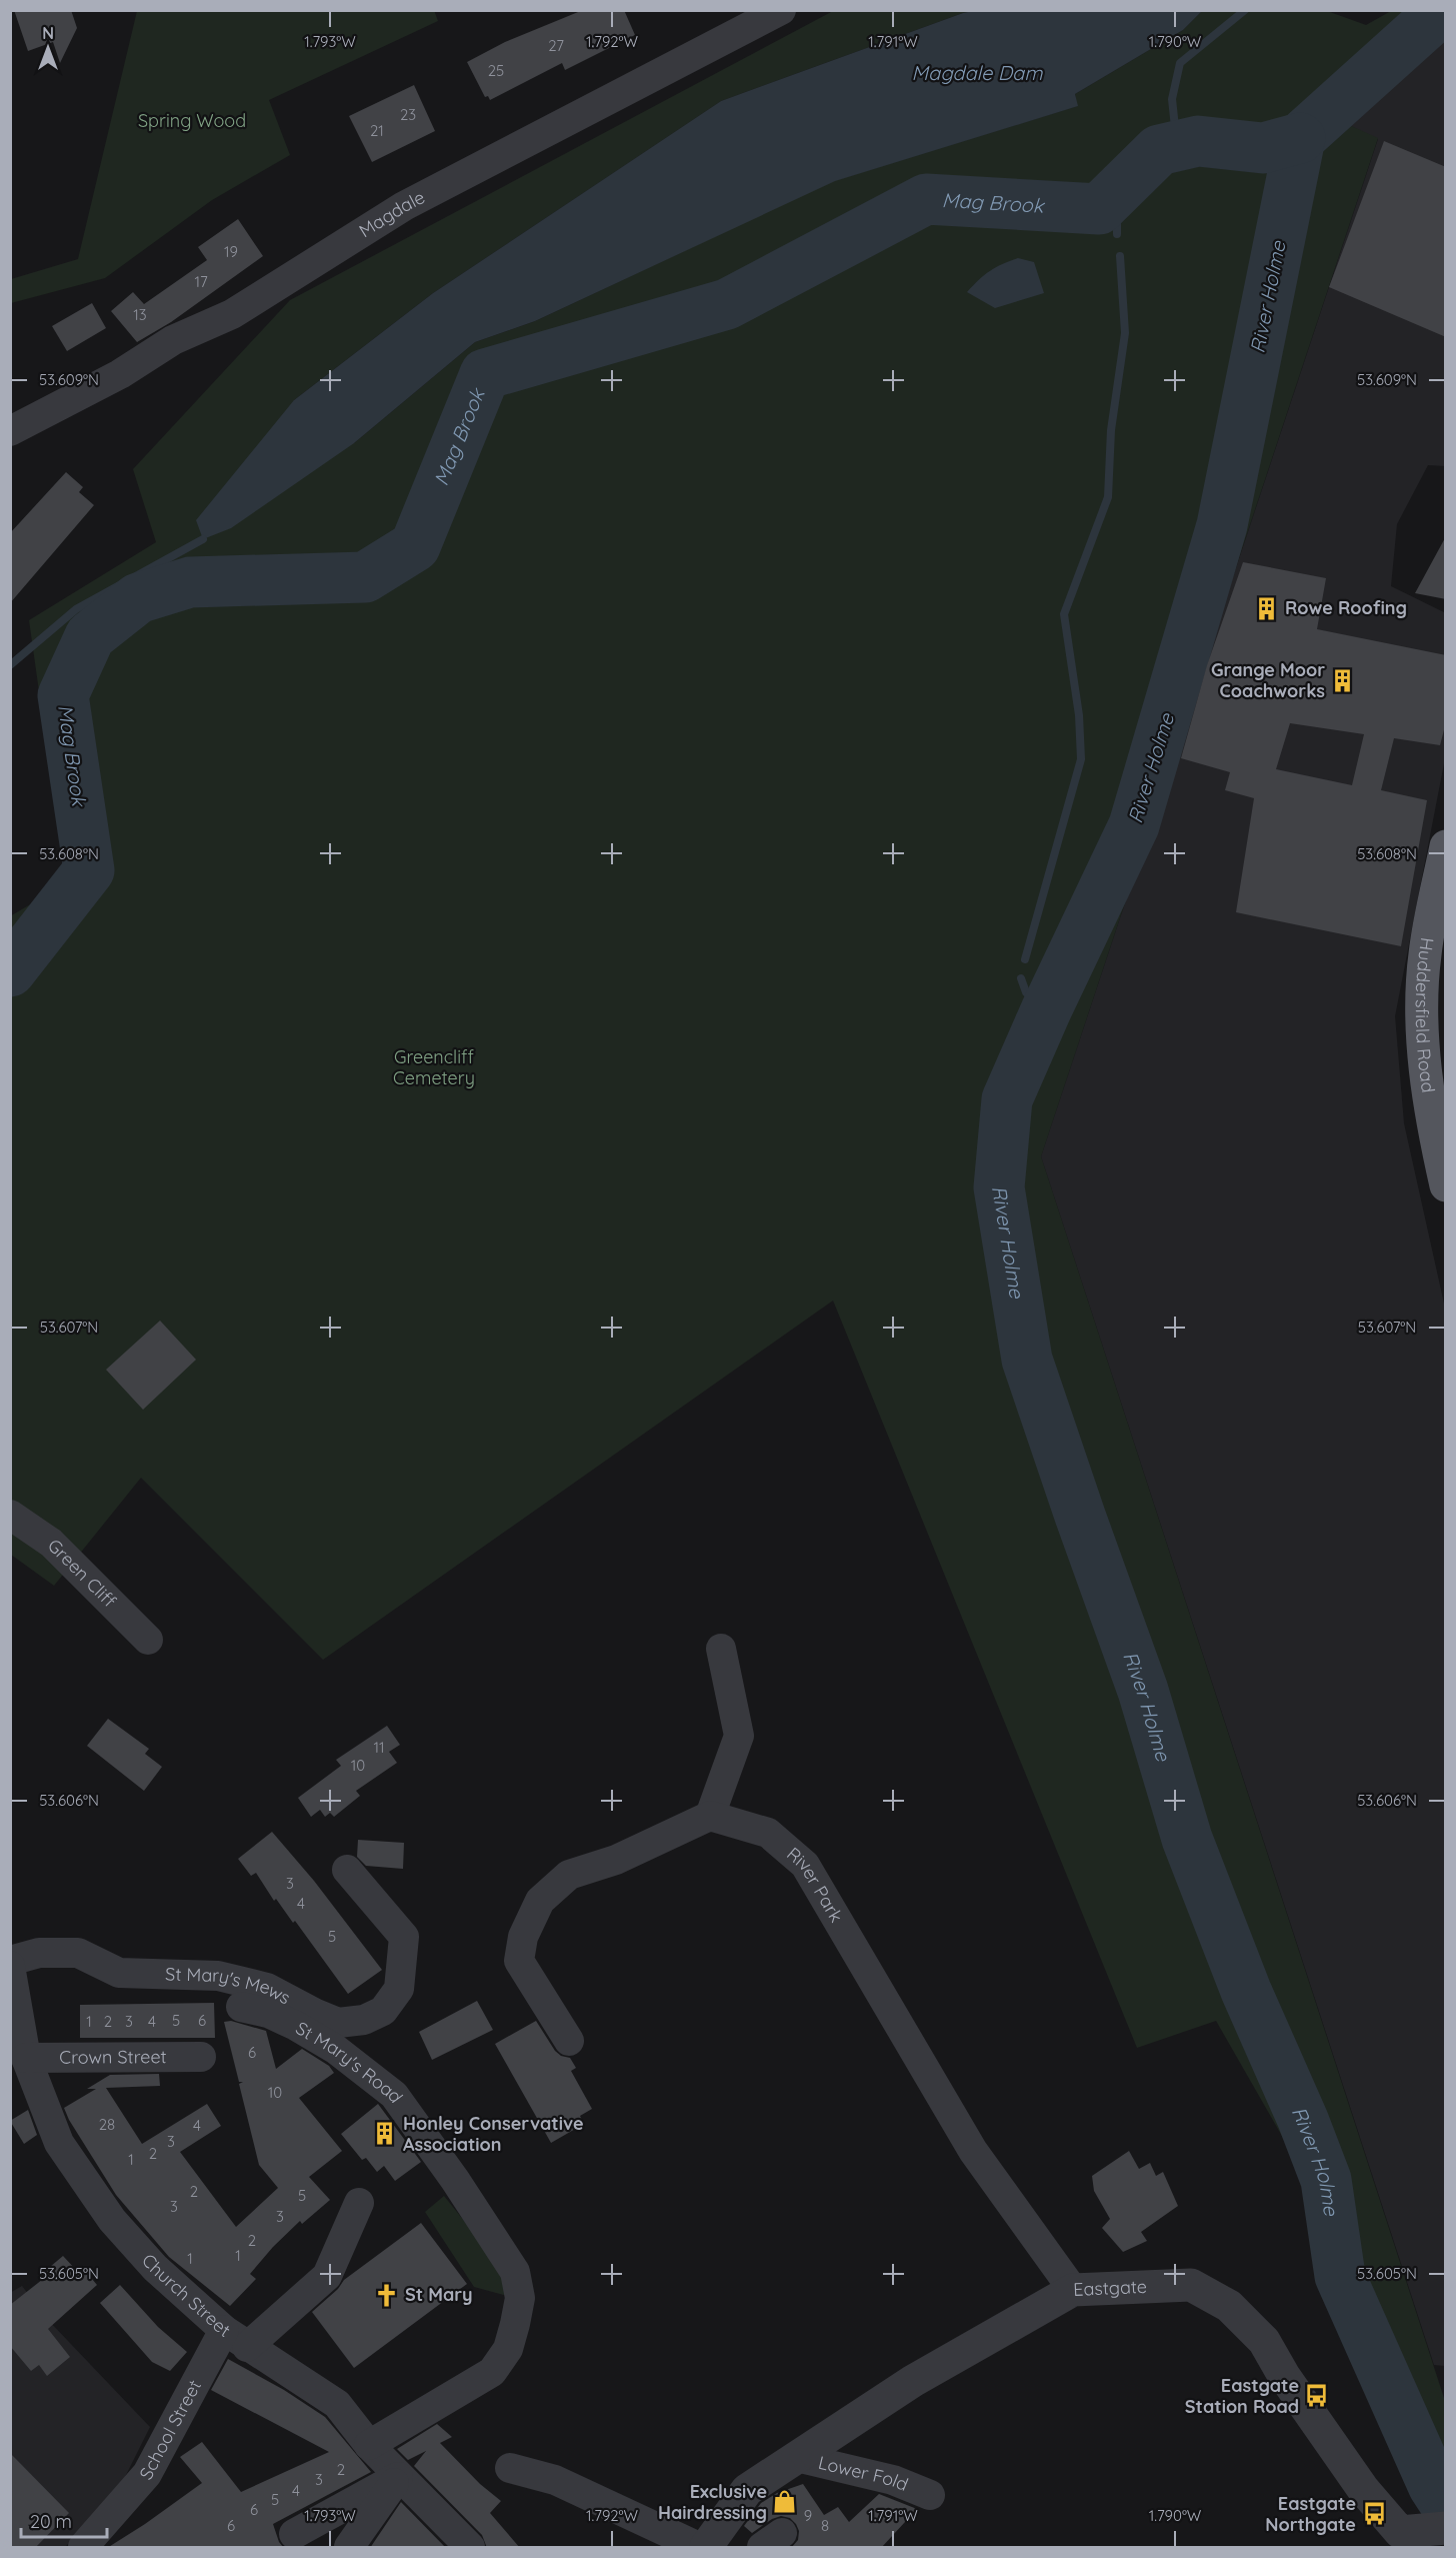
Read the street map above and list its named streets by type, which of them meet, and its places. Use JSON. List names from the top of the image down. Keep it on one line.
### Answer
{"streets":{"main road":["Huddersfield Road"],"street":["Magdale","Green Cliff","River Park","St Mary's Mews","Crown Street","St Mary's Road","Eastgate","Church Street","School Street","Lower Fold"]},"crossings":[["River Park","Eastgate"],["Crown Street","Church Street"],["St Mary's Road","Church Street"],["Eastgate","Lower Fold"],["Church Street","School Street"]],"water":["Magdale Dam","Mag Brook","River Holme"],"parks":["Spring Wood","Greencliff Cemetery"],"places":{"building":["Rowe Roofing","Grange Moor Coachworks","Honley Conservative Association"],"church":["St Mary"],"bus stop":["Eastgate Station Road","Eastgate Northgate"],"shop":["Exclusive Hairdressing"]},"house_numbers":["27","25","23","21","19","17","13","11","10","3","4","5","5","6","1","2","3","4","6","10","28","4","3","2","1","2","5","3","3","2","1","1","2","3","4","5","6","9","6","8"],"scale_bar":"20 m","north":"top","coordinates":["1.793°W","1.792°W","1.791°W","1.790°W","53.609°N","53.608°N","53.607°N","53.606°N","53.605°N"]}
